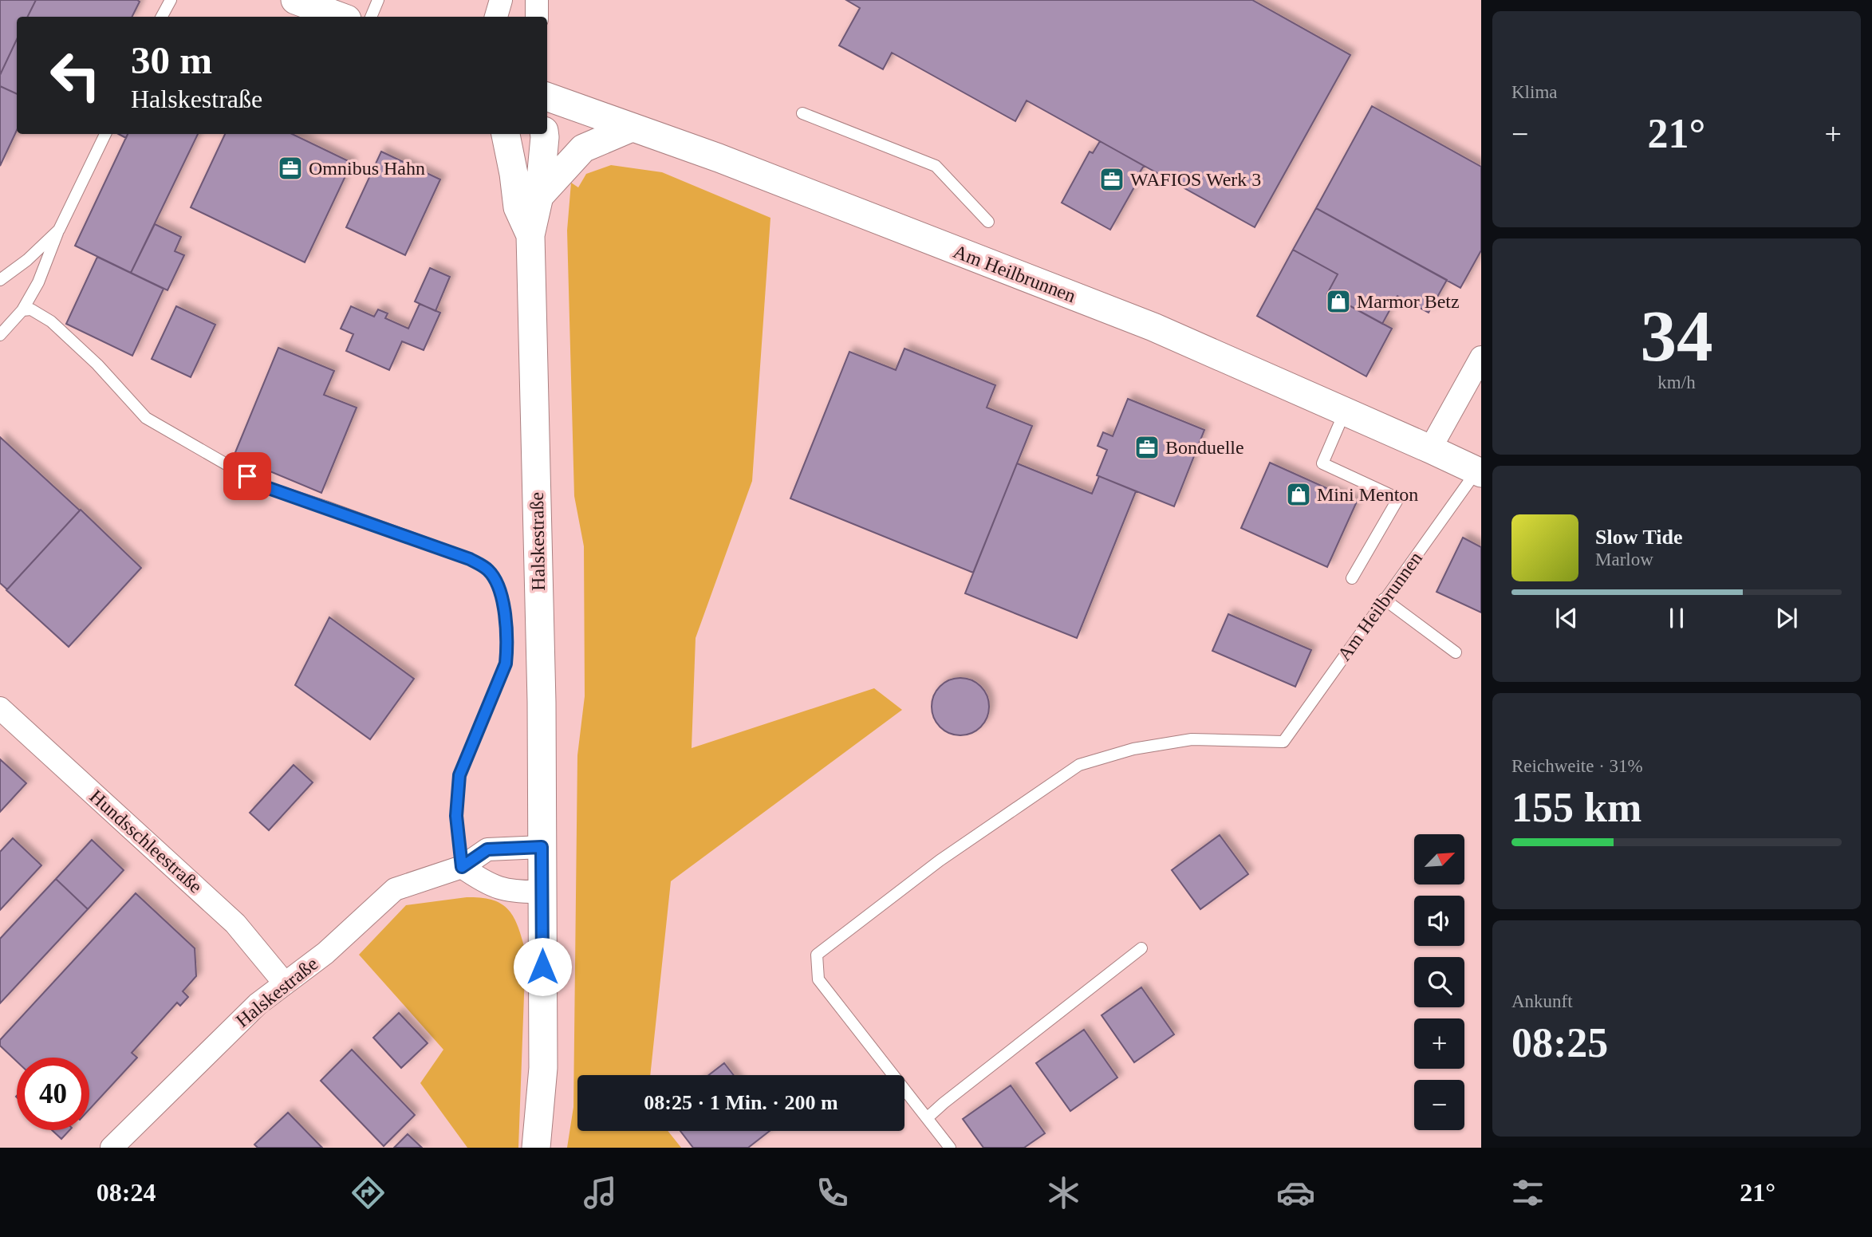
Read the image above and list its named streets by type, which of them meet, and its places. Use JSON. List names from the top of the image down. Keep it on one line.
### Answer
{"streets":{"street":["Am Heilbrunnen","Halskestraße","Hundsschleestraße"]},"crossings":[["Am Heilbrunnen","Halskestraße"],["Halskestraße","Hundsschleestraße"]],"places":{"office":["Omnibus Hahn","WAFIOS Werk 3","Bonduelle"],"shop":["Marmor Betz","Mini Menton"]},"north":"top right","page":{"tile":["Klima",["34","km/h"],["Reichweite · 31%","155 km"],["Ankunft","08:25"]],"turn":["30 m","Halskestraße"],"heat":["−","21°","+"],"song":["Slow Tide","Marlow"],"map_buttons":["+","−"],"limit":"40","trip":"08:25 · 1 Min. · 200 m","tabs":["08:24","21°"]}}
